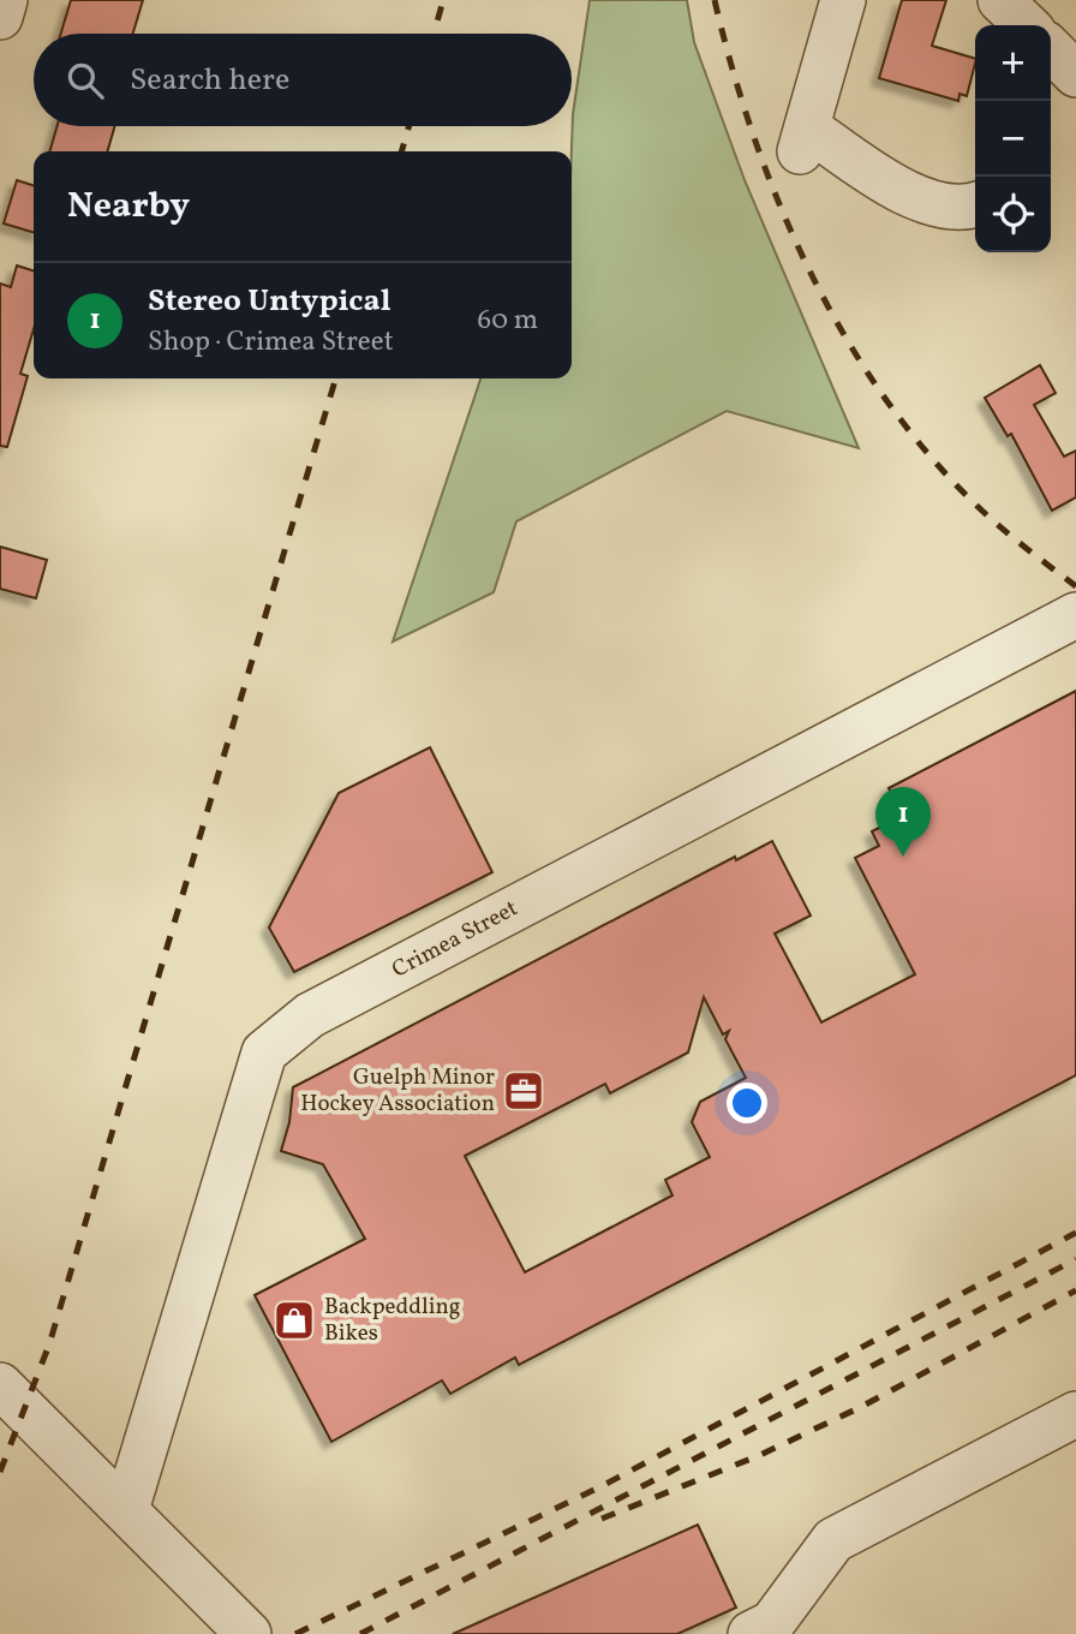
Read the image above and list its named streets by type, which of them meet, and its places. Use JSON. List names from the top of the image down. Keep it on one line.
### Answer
{"streets":{"street":["Crimea Street"]},"places":{"office":["Guelph Minor Hockey Association"],"shop":["Backpeddling Bikes"]},"page":{"map_buttons":["+","−"],"search":"Search here","heading":"Nearby","list":[{"mark":"1","name":"Stereo Untypical","note":"Shop · Crimea Street","value":"60 m"}],"pins":"1"}}
